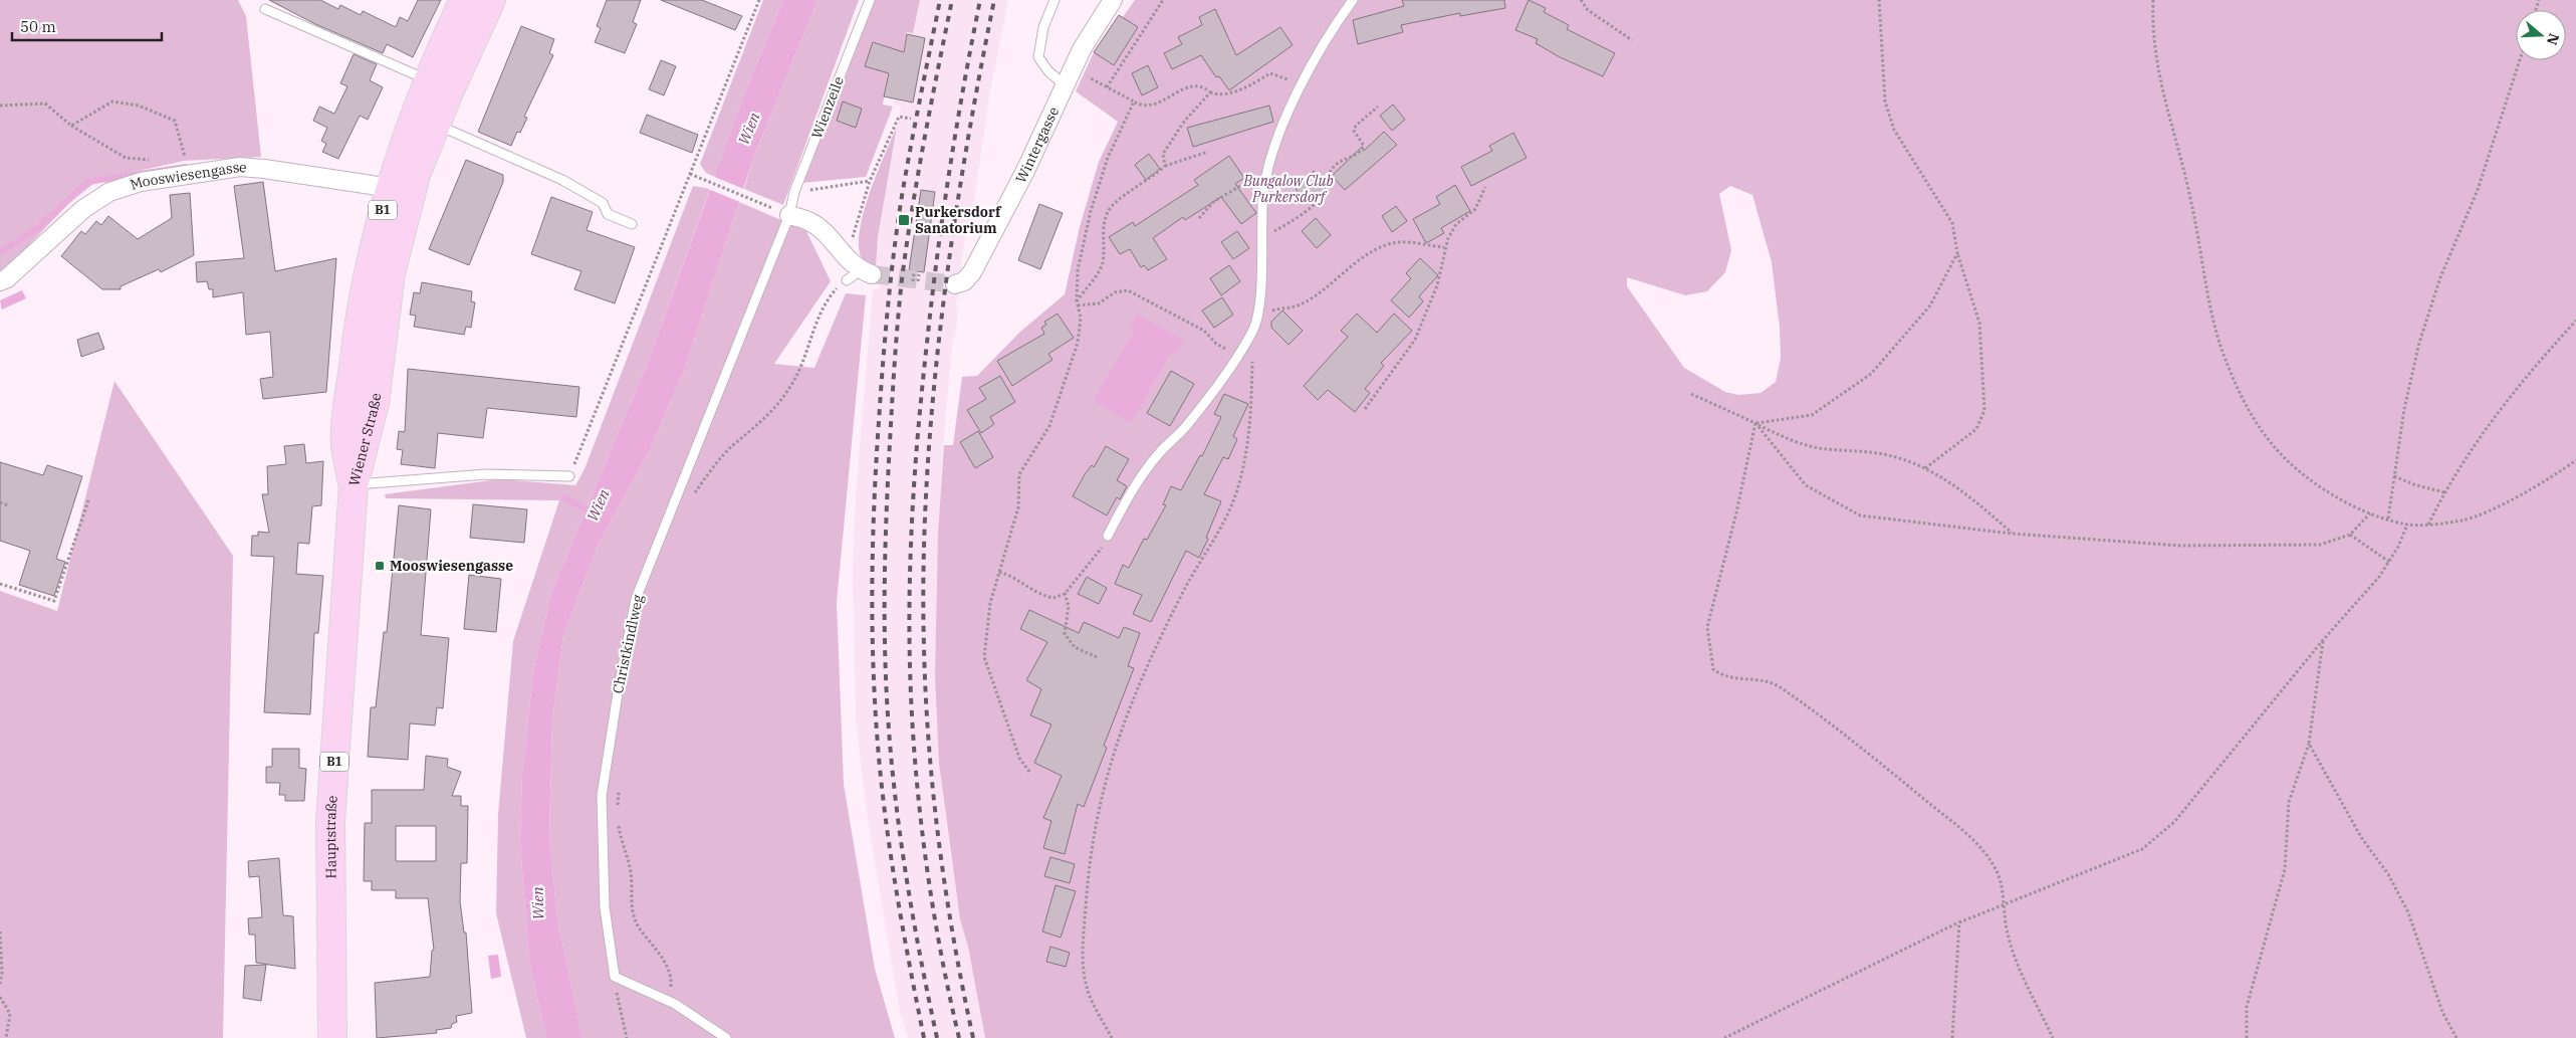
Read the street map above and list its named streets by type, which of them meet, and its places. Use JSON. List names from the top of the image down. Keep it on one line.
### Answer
{"streets":{"main road":["B1","Wiener Straße","Hauptstraße"],"street":["Wintergasse","Mooswiesengasse"],"lane":["Wienzeile","Christkindlweg"]},"crossings":[["Wienzeile","Christkindlweg"],["Mooswiesengasse","Wiener Straße"],["Wiener Straße","Hauptstraße"]],"water":["Wien"],"parks":["Bungalow Club Purkersdorf"],"places":{"transit":["Purkersdorf Sanatorium","Mooswiesengasse"]},"scale_bar":"50 m","north":"right"}
